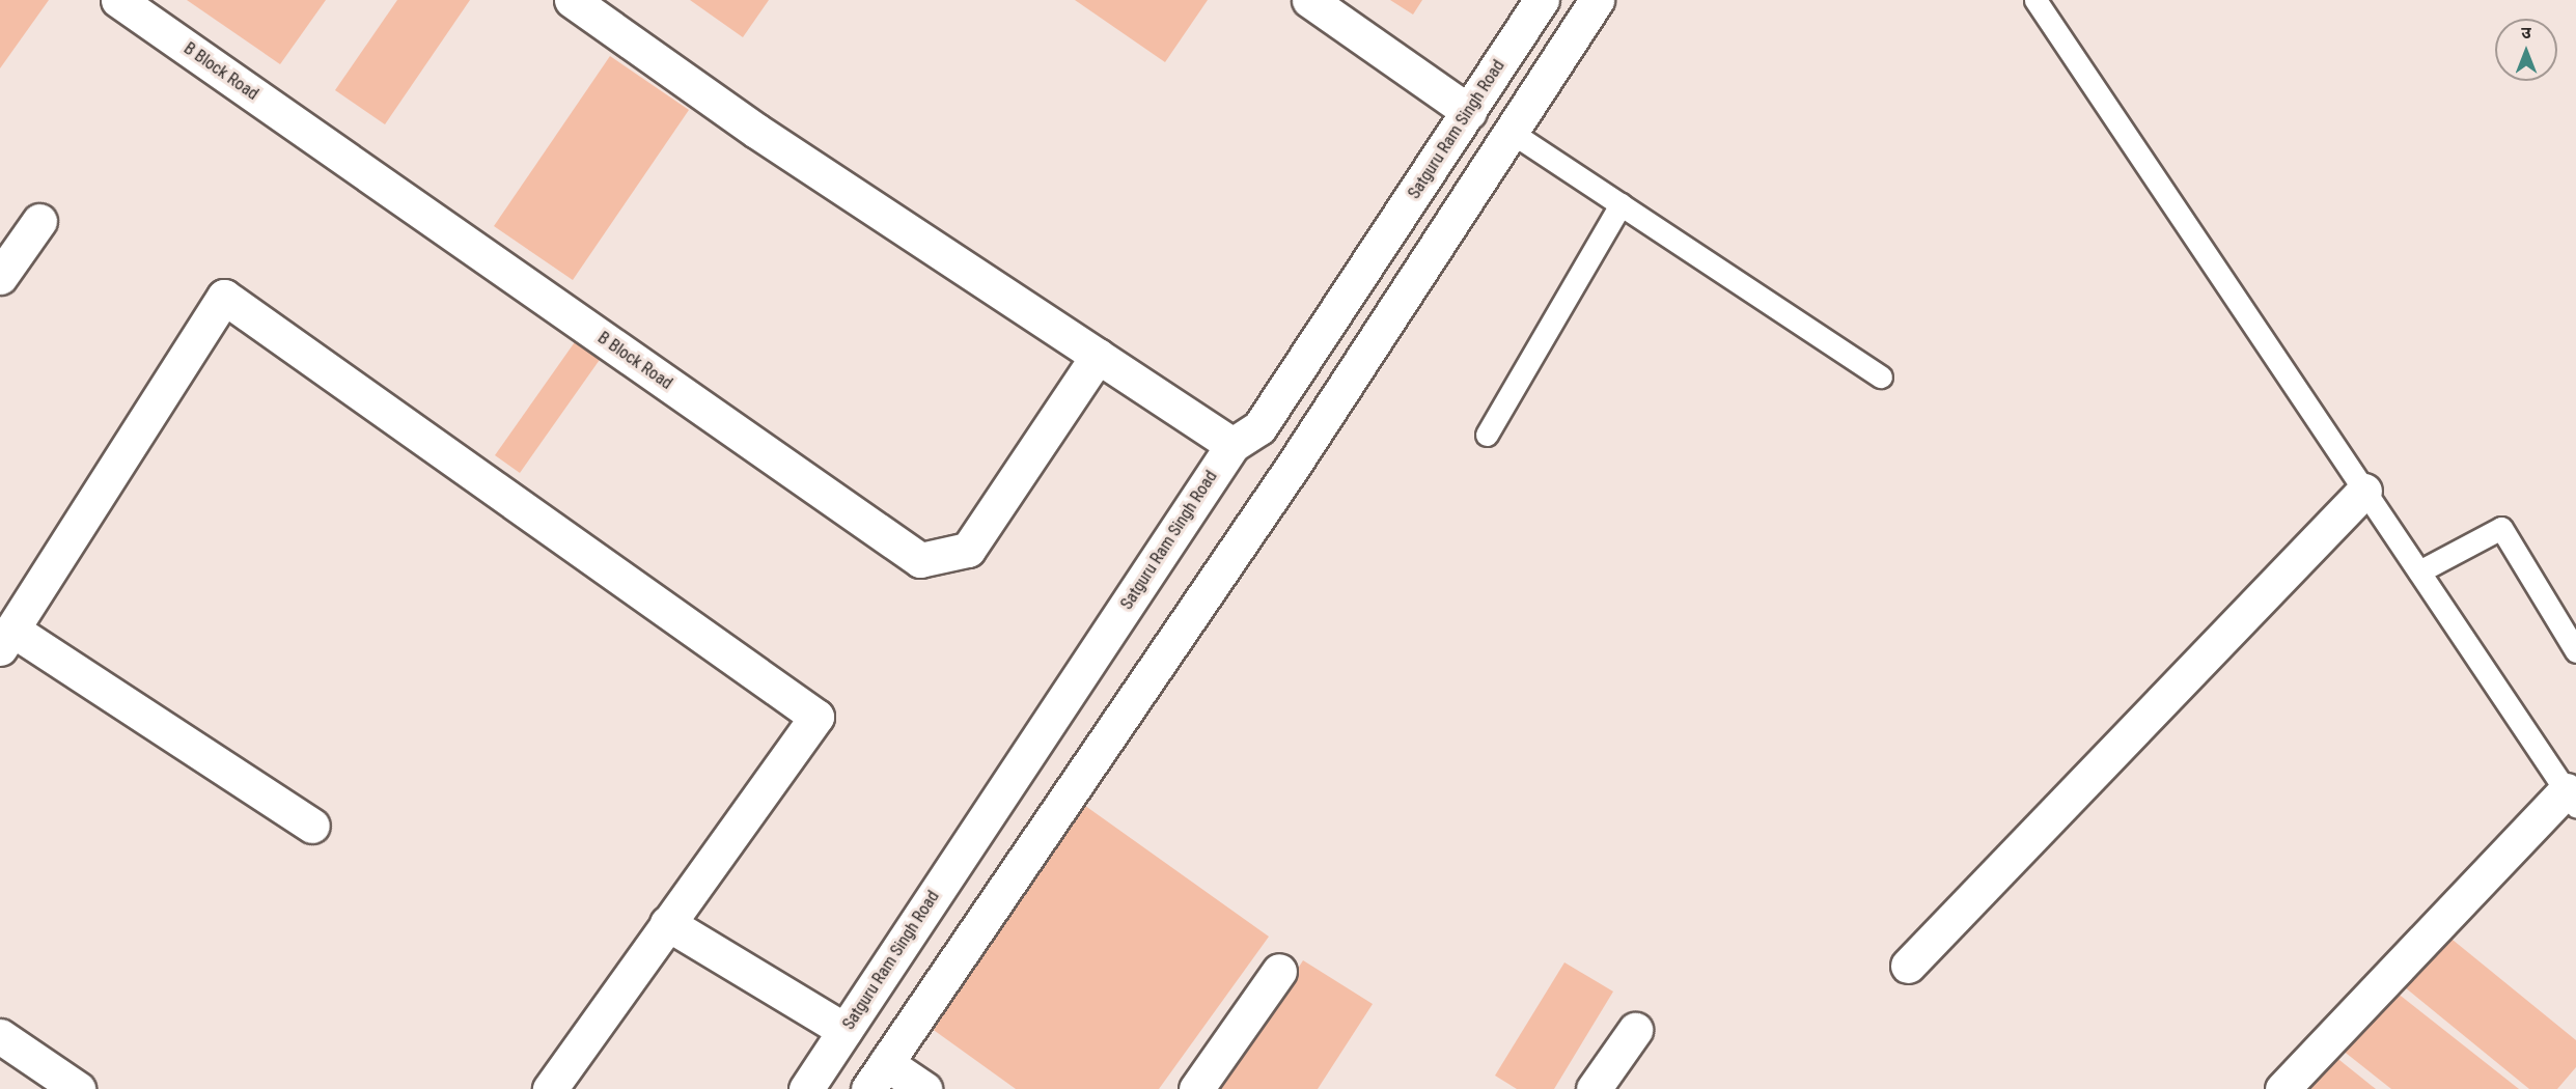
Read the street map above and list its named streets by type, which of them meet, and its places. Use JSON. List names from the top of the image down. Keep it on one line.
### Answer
{"streets":{"street":["B Block Road","Satguru Ram Singh Road"]},"north":"top"}
